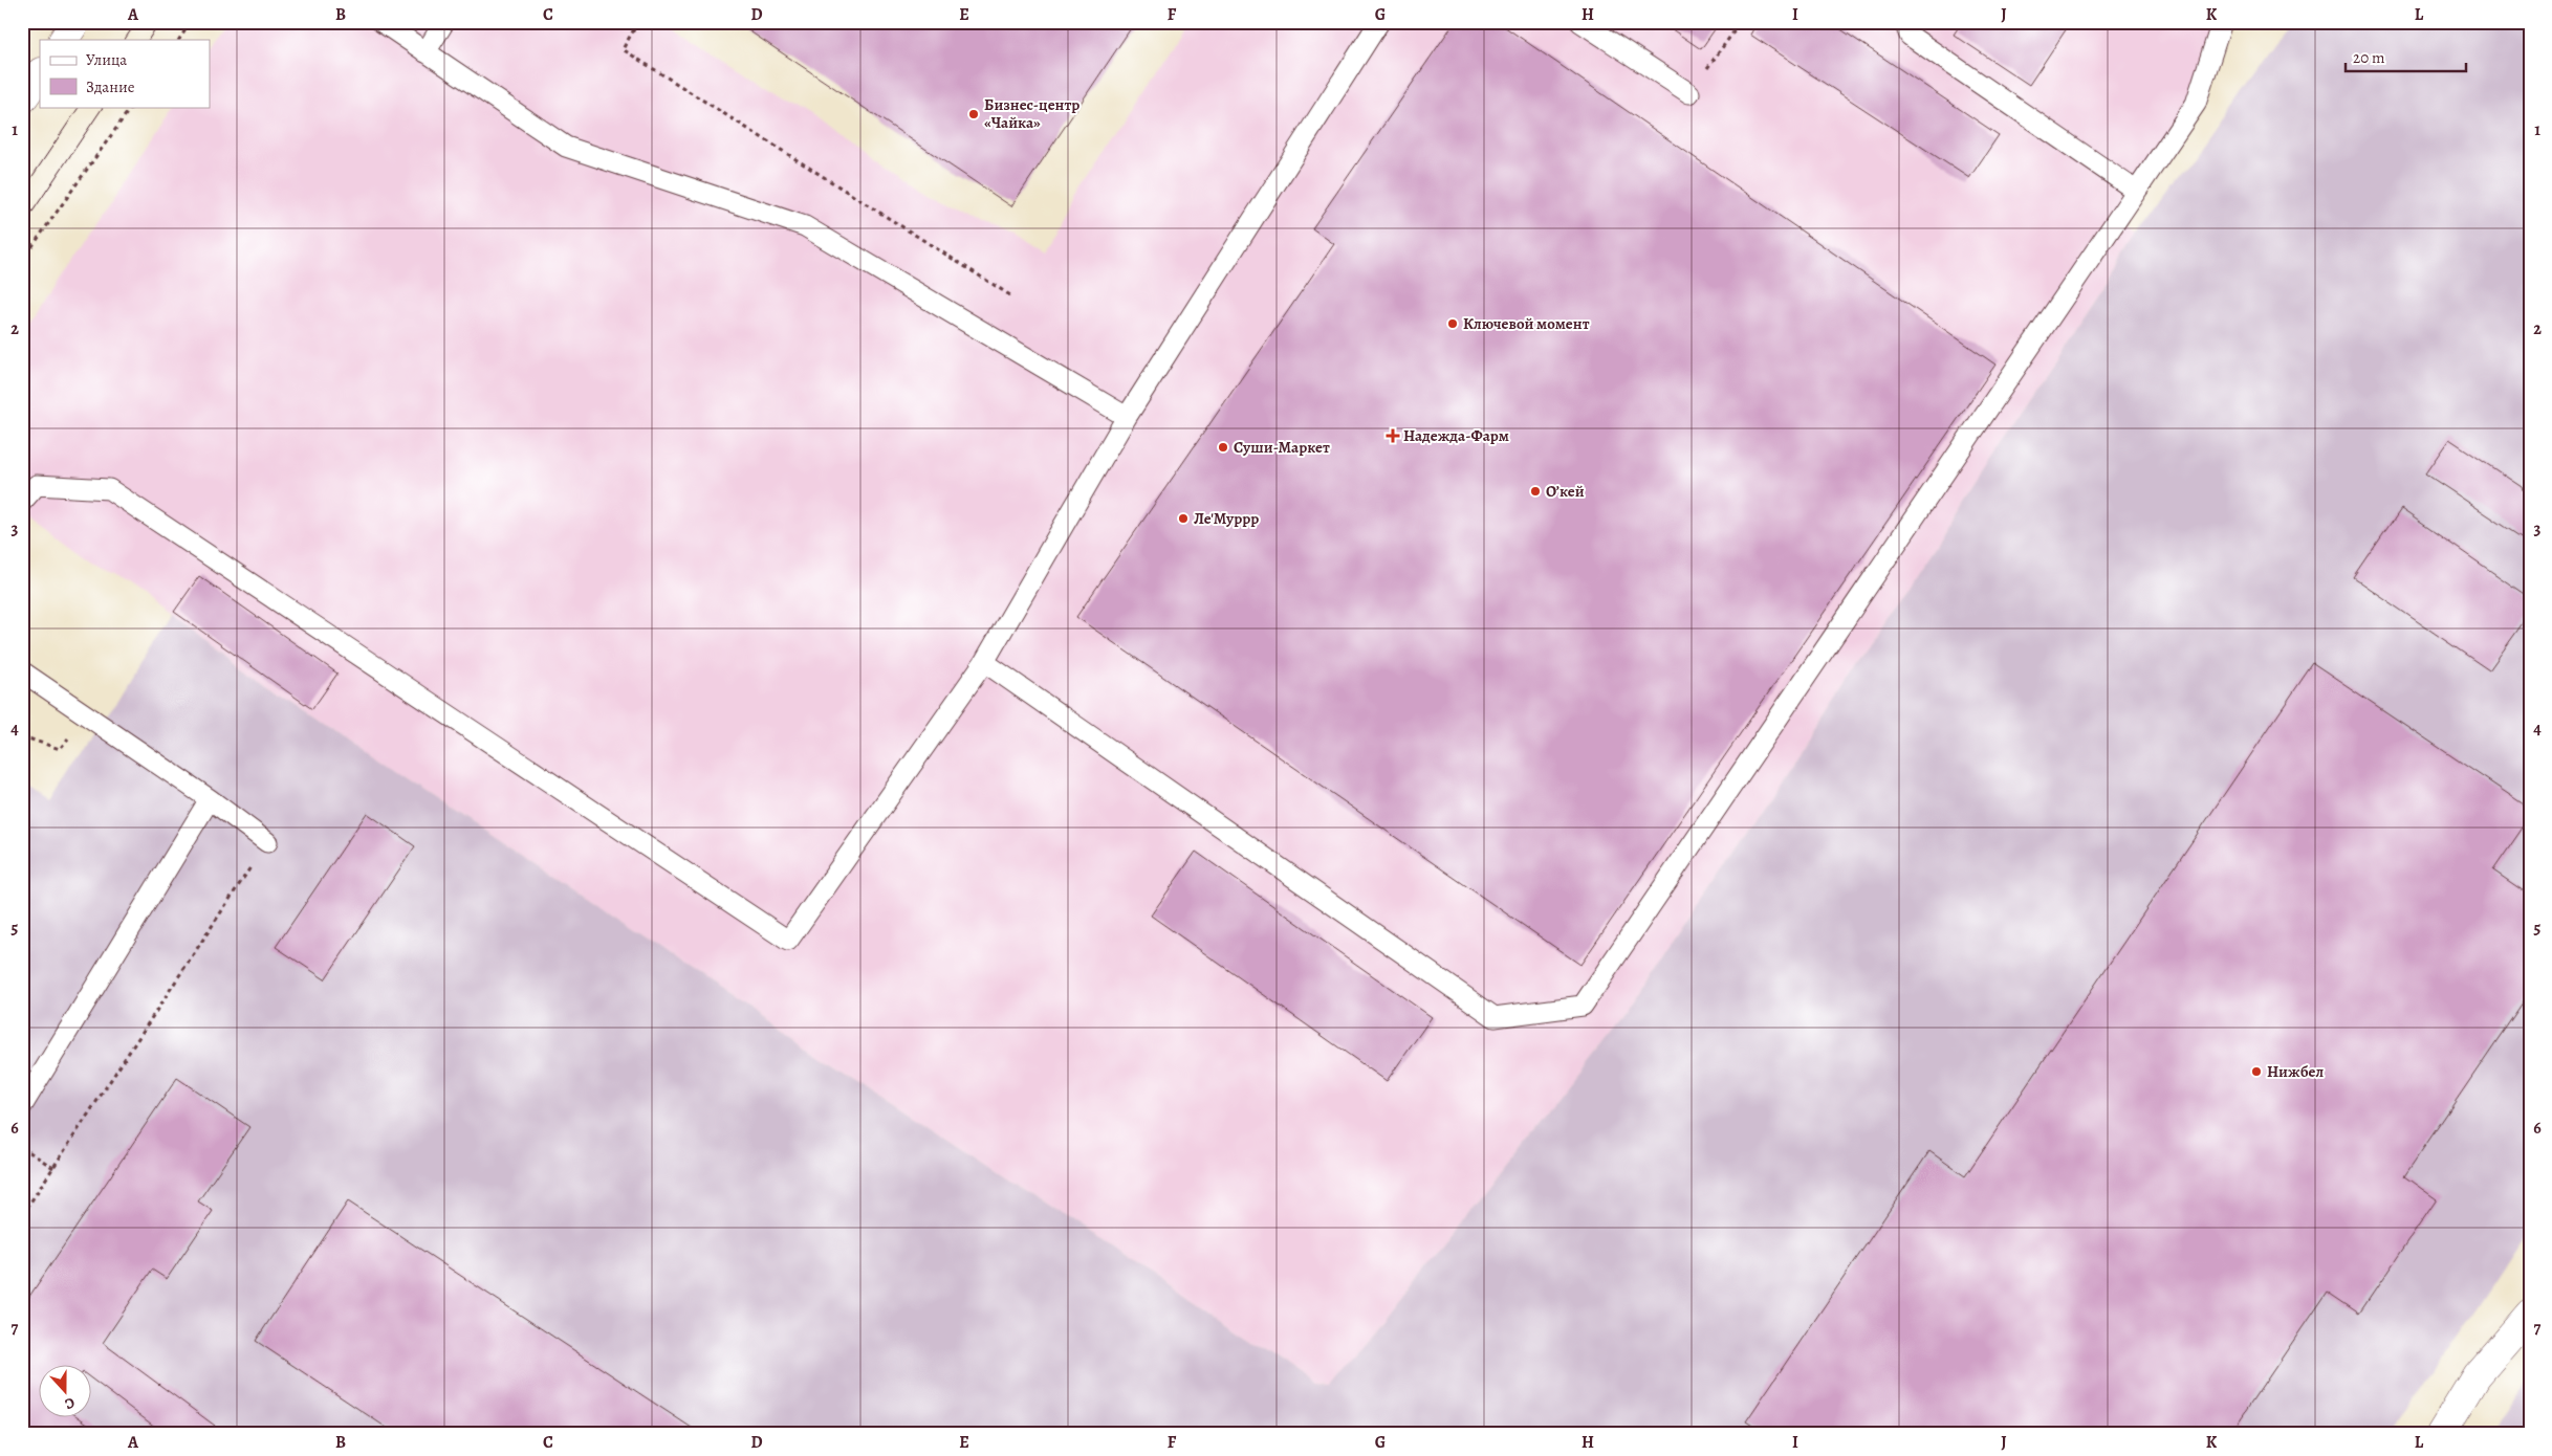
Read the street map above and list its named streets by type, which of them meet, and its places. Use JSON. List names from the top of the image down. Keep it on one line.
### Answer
{"places":{"other":["Бизнес-центр «Чайка»","Ключевой момент","Суши-Маркет","О’кей","Ле'Муррр","Нижбел"],"health":["Надежда-Фарм"]},"legend":["Улица","Здание"],"scale_bar":"20 m","north":"bottom","grid":{"columns":["A","B","C","D","E","F","G","H","I","J","K","L"],"rows":["1","2","3","4","5","6","7"]}}
